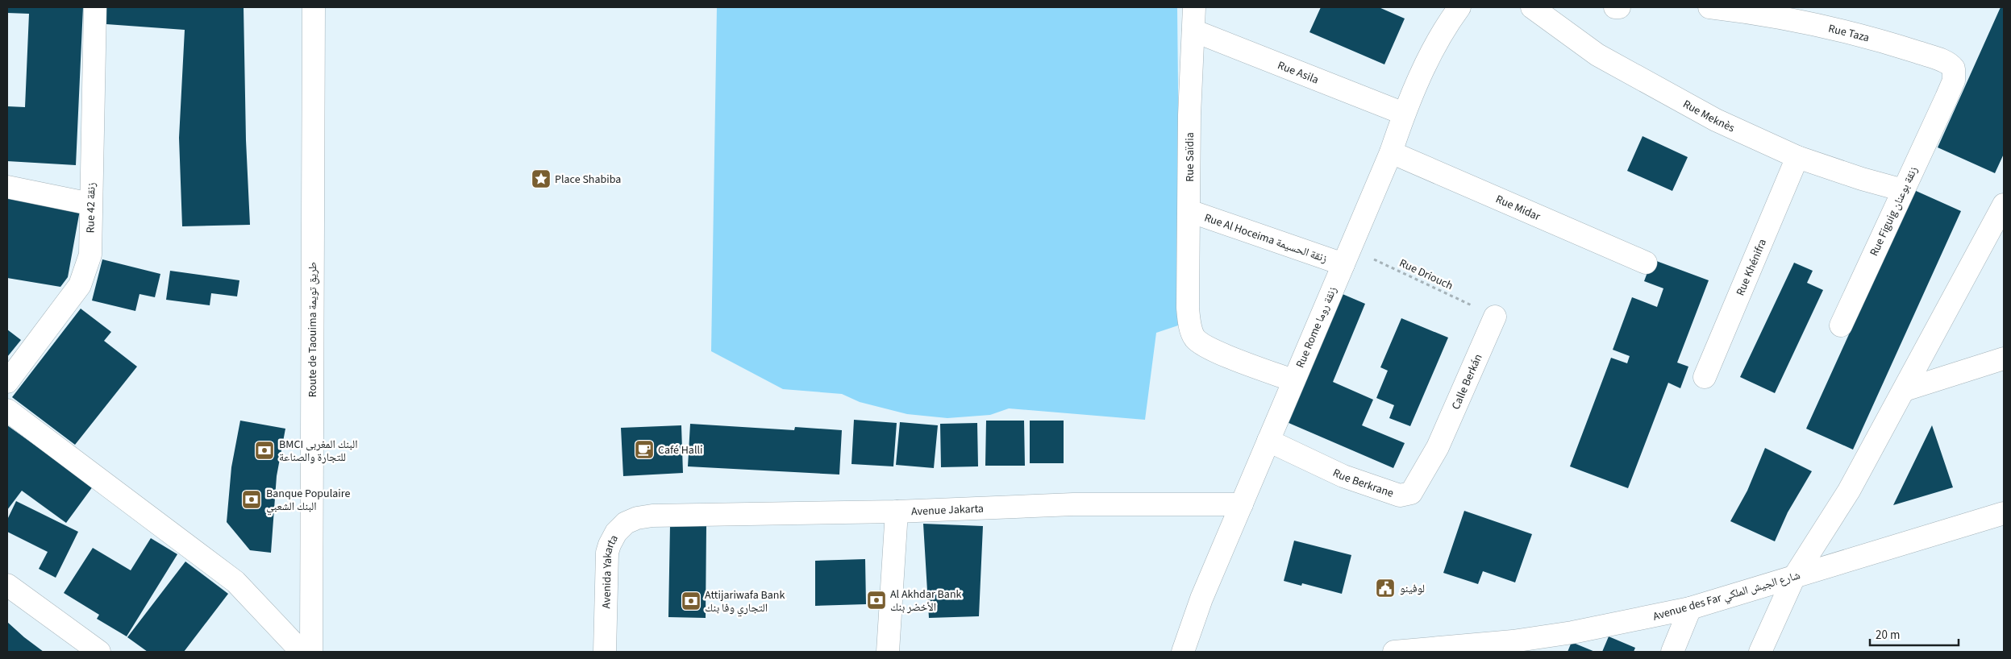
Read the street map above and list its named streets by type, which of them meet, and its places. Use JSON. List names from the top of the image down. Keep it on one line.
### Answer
{"streets":{"street":["Rue Taza","Rue Asila","Rue Meknès","Rue Saïdia","Rue Midar","Rue 42 زنقة","Rue Figuig زنقة بوعنان","Rue Al Hoceima زنقة الحسيمة","Rue Khénifra","Rue Rome زنقة روما","Route de Taouima طريق تويمة","Calle Berkán","Rue Berkrane","Avenue Jakarta","Avenida Yakarta","Avenue des Far شارع الجيش الملكي"],"path":["Rue Driouch"]},"crossings":[["Rue Taza","Rue Figuig زنقة بوعنان"],["Rue Asila","Rue Saïdia"],["Rue Asila","Rue Rome زنقة روما"],["Rue Meknès","Rue Figuig زنقة بوعنان"],["Rue Meknès","Rue Khénifra"],["Rue Saïdia","Rue Al Hoceima زنقة الحسيمة"],["Rue Saïdia","Rue Rome زنقة روما"],["Rue Midar","Rue Rome زنقة روما"],["Rue Al Hoceima زنقة الحسيمة","Rue Driouch"],["Rue Al Hoceima زنقة الحسيمة","Rue Rome زنقة روما"],["Rue Driouch","Rue Rome زنقة روما"],["Rue Driouch","Calle Berkán"],["Rue Rome زنقة روما","Rue Berkrane"],["Rue Rome زنقة روما","Avenue Jakarta"],["Calle Berkán","Rue Berkrane"],["Avenue Jakarta","Avenida Yakarta"]],"places":{"place":["Place Shabiba"],"cafe":["Café Halli"],"bank":["BMCI البنك المغربي للتجارة والصناعة","Banque Populaire البنك الشعبي","Al Akhdar Bank الأخضر بنك","Attijariwafa Bank التجاري وفا بنك"],"public building":["لوفينو"]},"scale_bar":"20 m"}
